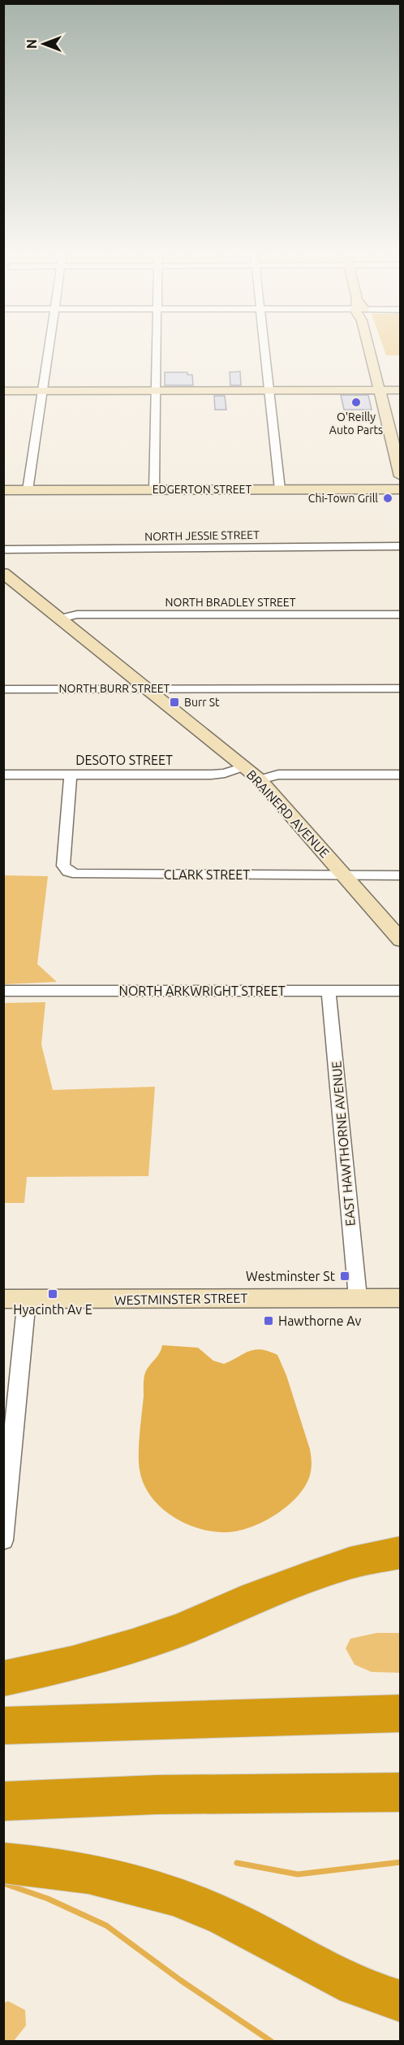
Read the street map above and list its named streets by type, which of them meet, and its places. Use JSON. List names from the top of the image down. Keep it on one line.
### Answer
{"streets":{"street":["EDGERTON STREET","NORTH JESSIE STREET","NORTH BRADLEY STREET","NORTH BURR STREET","DESOTO STREET","BRAINERD AVENUE","CLARK STREET","NORTH ARKWRIGHT STREET","EAST HAWTHORNE AVENUE","WESTMINSTER STREET"]},"crossings":[["NORTH BRADLEY STREET","BRAINERD AVENUE"],["NORTH BURR STREET","BRAINERD AVENUE"],["DESOTO STREET","BRAINERD AVENUE"],["DESOTO STREET","CLARK STREET"],["BRAINERD AVENUE","CLARK STREET"],["NORTH ARKWRIGHT STREET","EAST HAWTHORNE AVENUE"],["EAST HAWTHORNE AVENUE","WESTMINSTER STREET"]],"places":{"other":["O'Reilly Auto Parts","Chi-Town Grill"],"transit":["Burr St","Westminster St","Hyacinth Av E","Hawthorne Av"]},"north":"left"}
